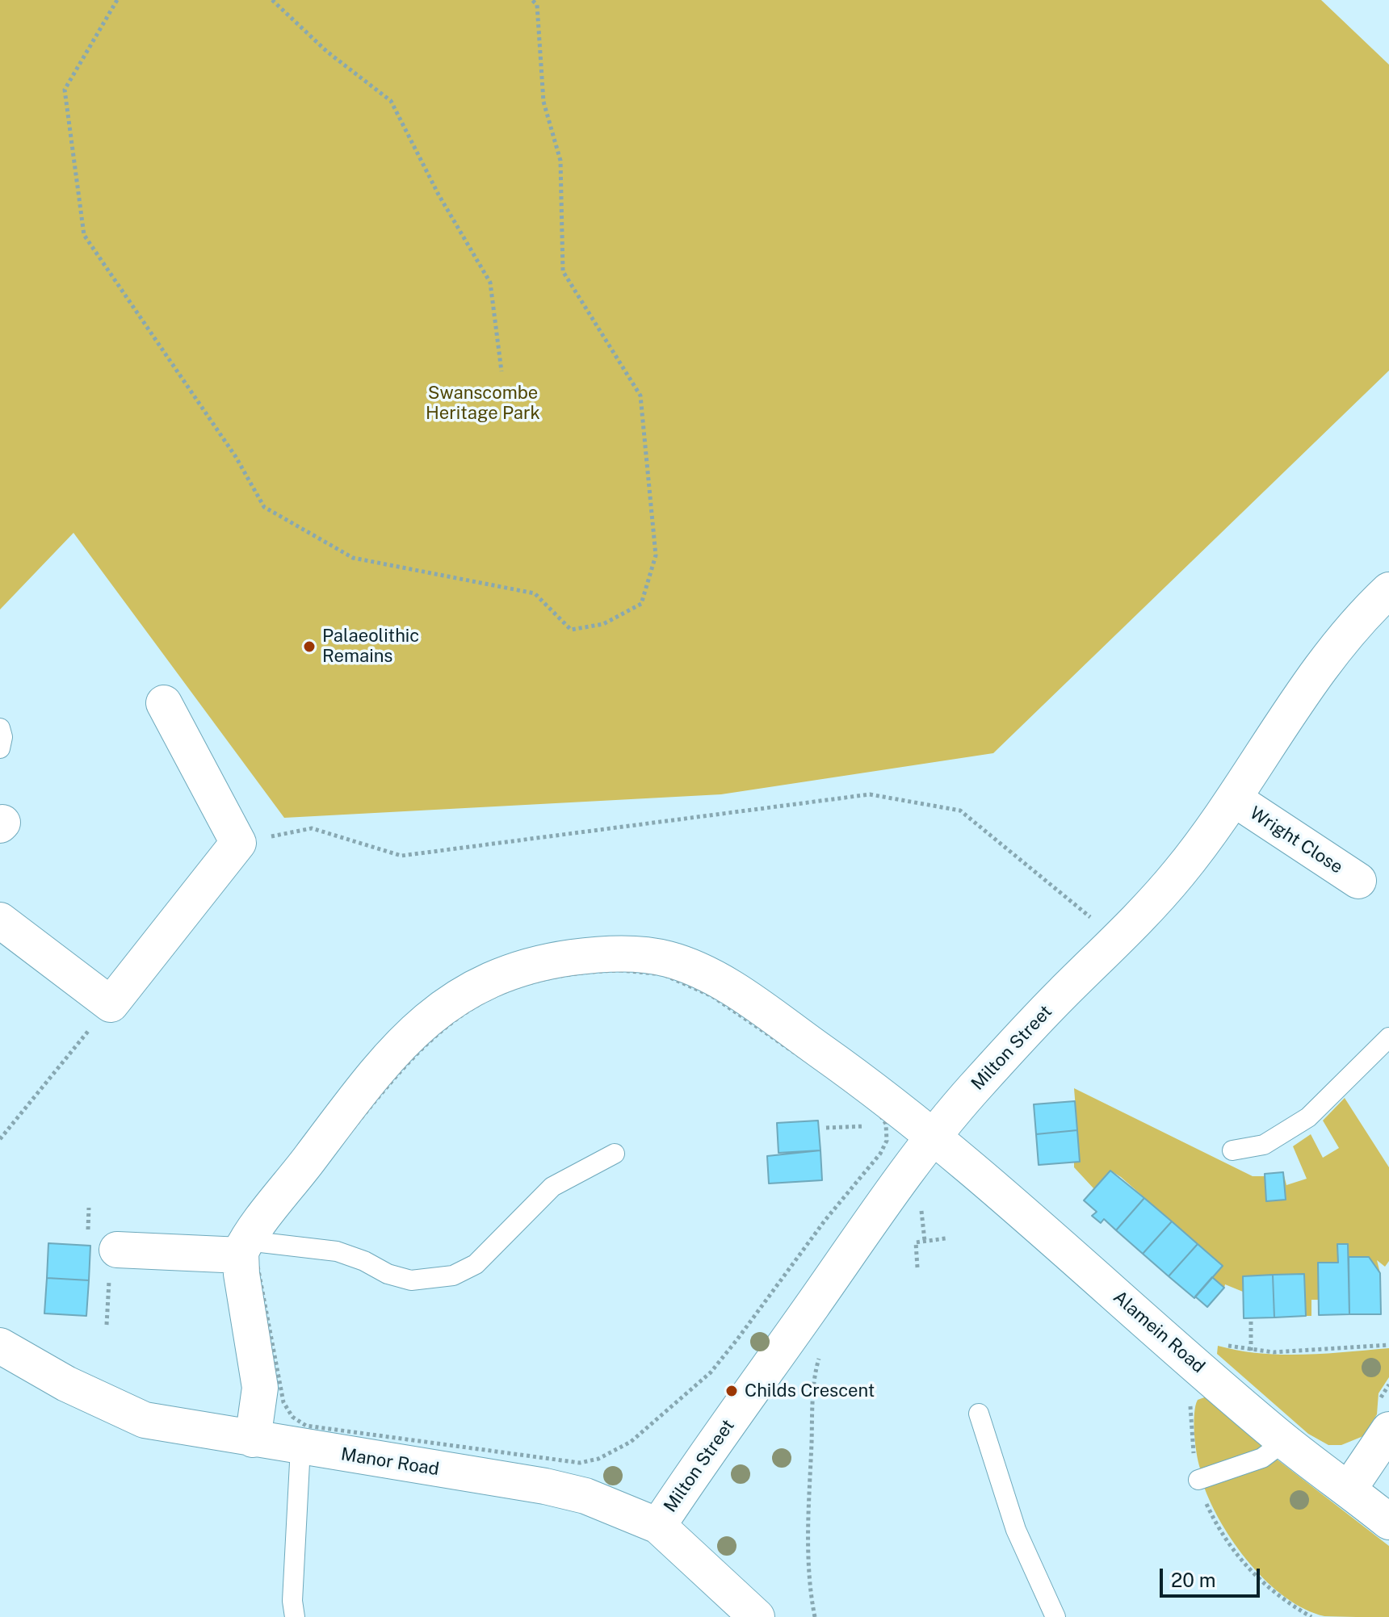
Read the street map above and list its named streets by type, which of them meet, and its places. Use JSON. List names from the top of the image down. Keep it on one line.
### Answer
{"streets":{"street":["Wright Close","Milton Street","Alamein Road","Manor Road"]},"crossings":[["Wright Close","Milton Street"],["Milton Street","Alamein Road"],["Milton Street","Manor Road"]],"parks":["Swanscombe Heritage Park"],"places":["Palaeolithic Remains","Childs Crescent"],"scale_bar":"20 m"}
